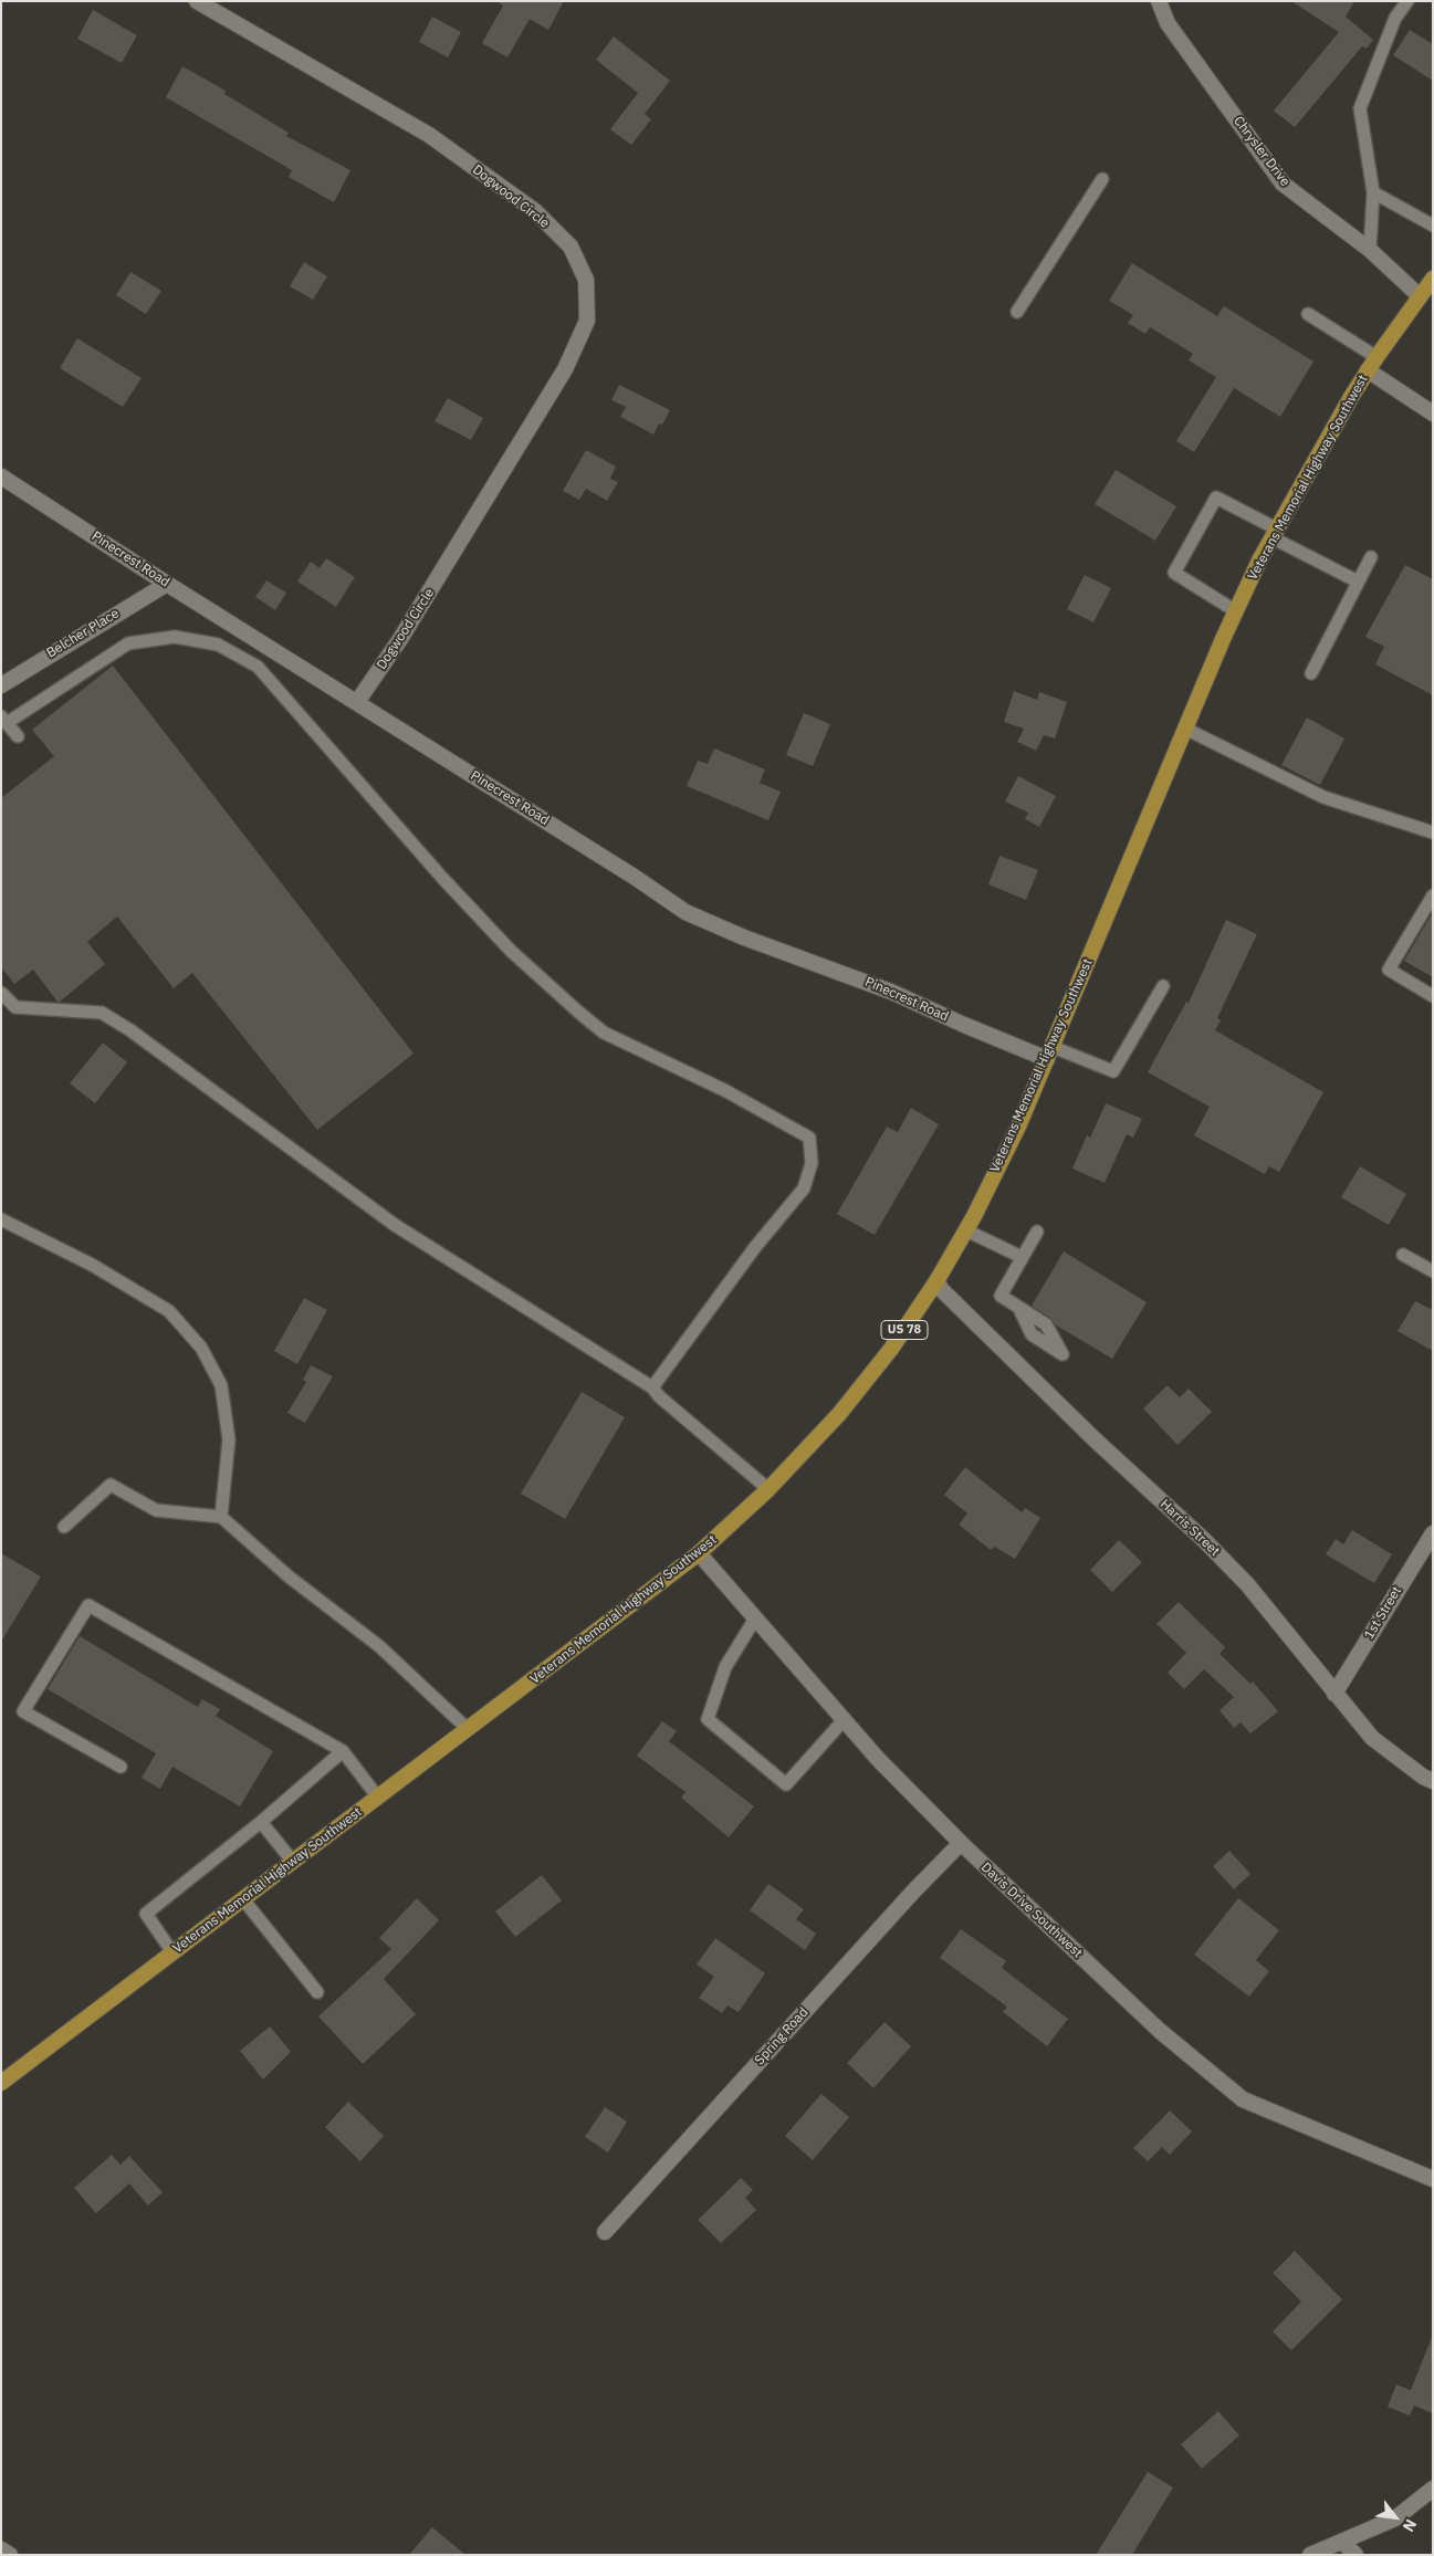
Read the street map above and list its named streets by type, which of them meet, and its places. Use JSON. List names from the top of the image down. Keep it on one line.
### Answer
{"streets":{"main road":["Veterans Memorial Highway Southwest","US 78"],"street":["Chrysler Drive","Dogwood Circle","Pinecrest Road","Belcher Place","Harris Street","1st Street","Davis Drive Southwest","Spring Road"]},"crossings":[["Chrysler Drive","Veterans Memorial Highway Southwest"],["Dogwood Circle","Pinecrest Road"],["Veterans Memorial Highway Southwest","Pinecrest Road"],["Veterans Memorial Highway Southwest","Harris Street"],["Veterans Memorial Highway Southwest","Davis Drive Southwest"],["Pinecrest Road","Belcher Place"],["Harris Street","1st Street"],["Davis Drive Southwest","Spring Road"]],"north":"bottom right"}
